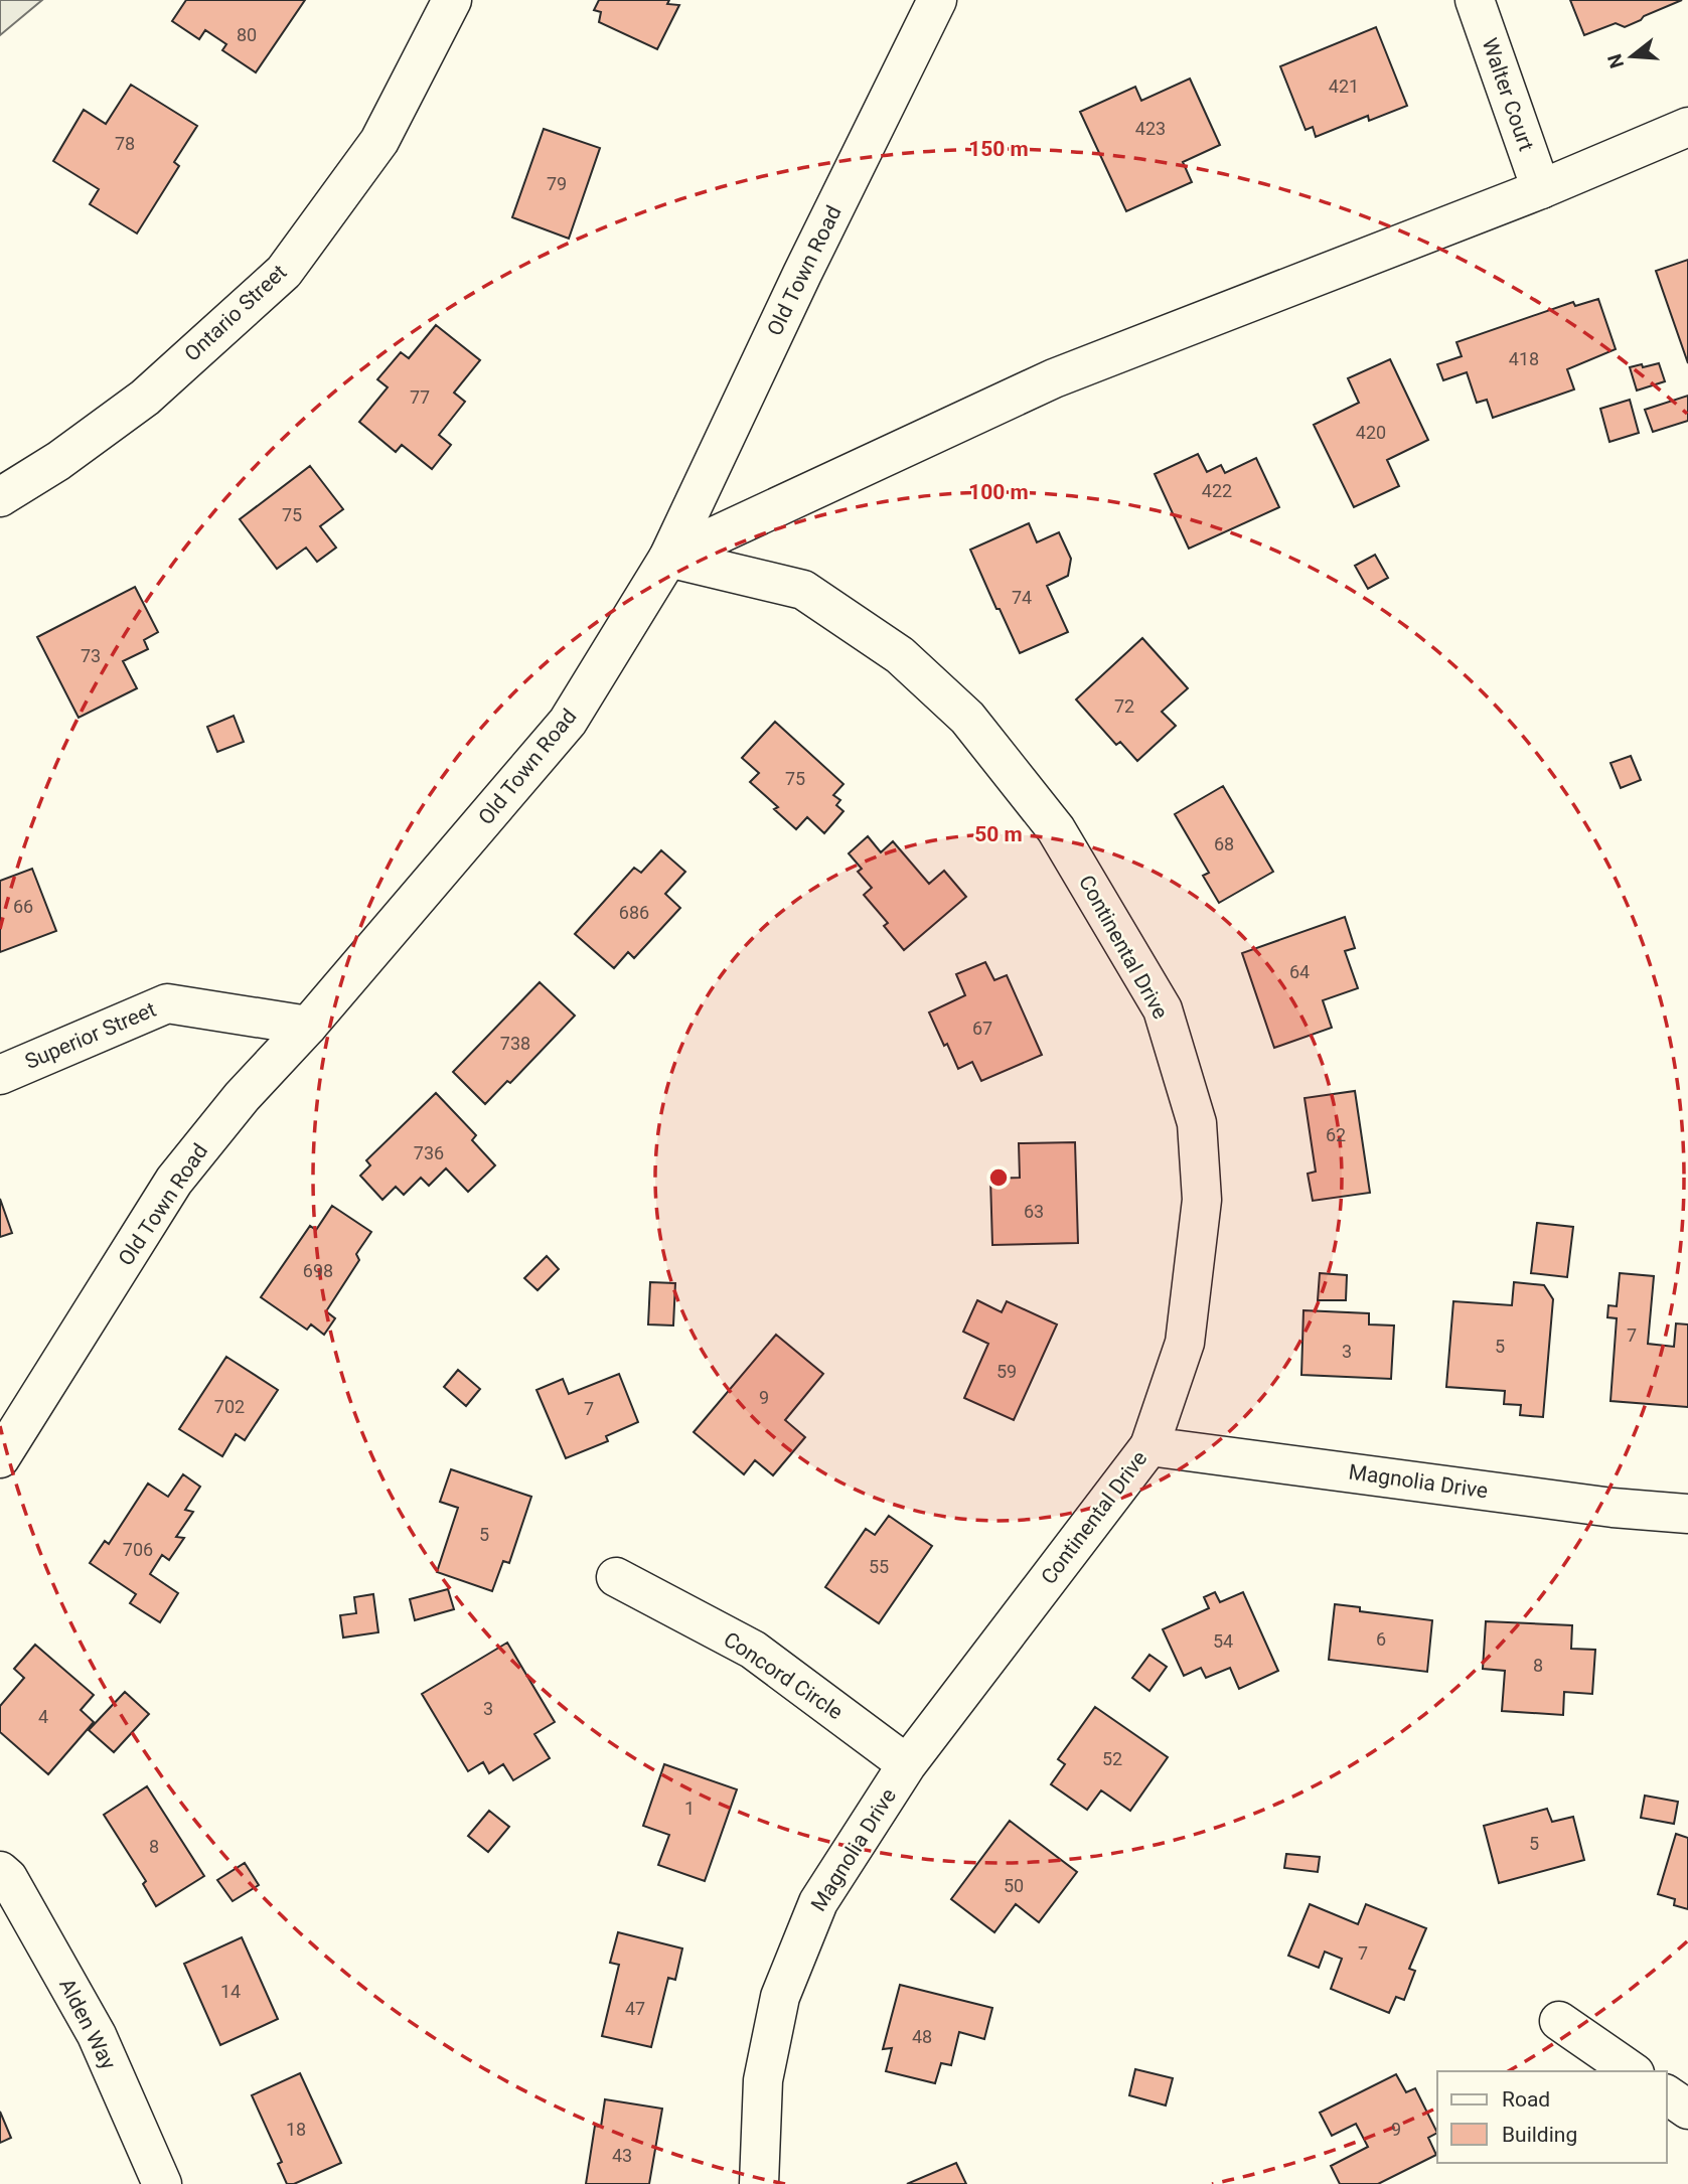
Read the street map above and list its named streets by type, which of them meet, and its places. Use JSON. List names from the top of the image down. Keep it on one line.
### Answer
{"streets":{"street":["Walter Court","Old Town Road","Ontario Street","Continental Drive","Superior Street","Magnolia Drive","Concord Circle","Alden Way"]},"crossings":[["Old Town Road","Continental Drive"],["Old Town Road","Superior Street"],["Continental Drive","Magnolia Drive"],["Continental Drive","Concord Circle"],["Magnolia Drive","Concord Circle"]],"house_numbers":["80","421","423","78","79","418","77","420","422","75","74","73","72","75","68","66","686","64","67","738","62","736","63","698","7","5","3","59","9","702","7","5","706","55","6","54","8","3","4","52","1","5","8","50","7","14","47","48","18","9","43"],"legend":["Road","Building"],"north":"left","rings":["150 m","100 m","50 m"]}
